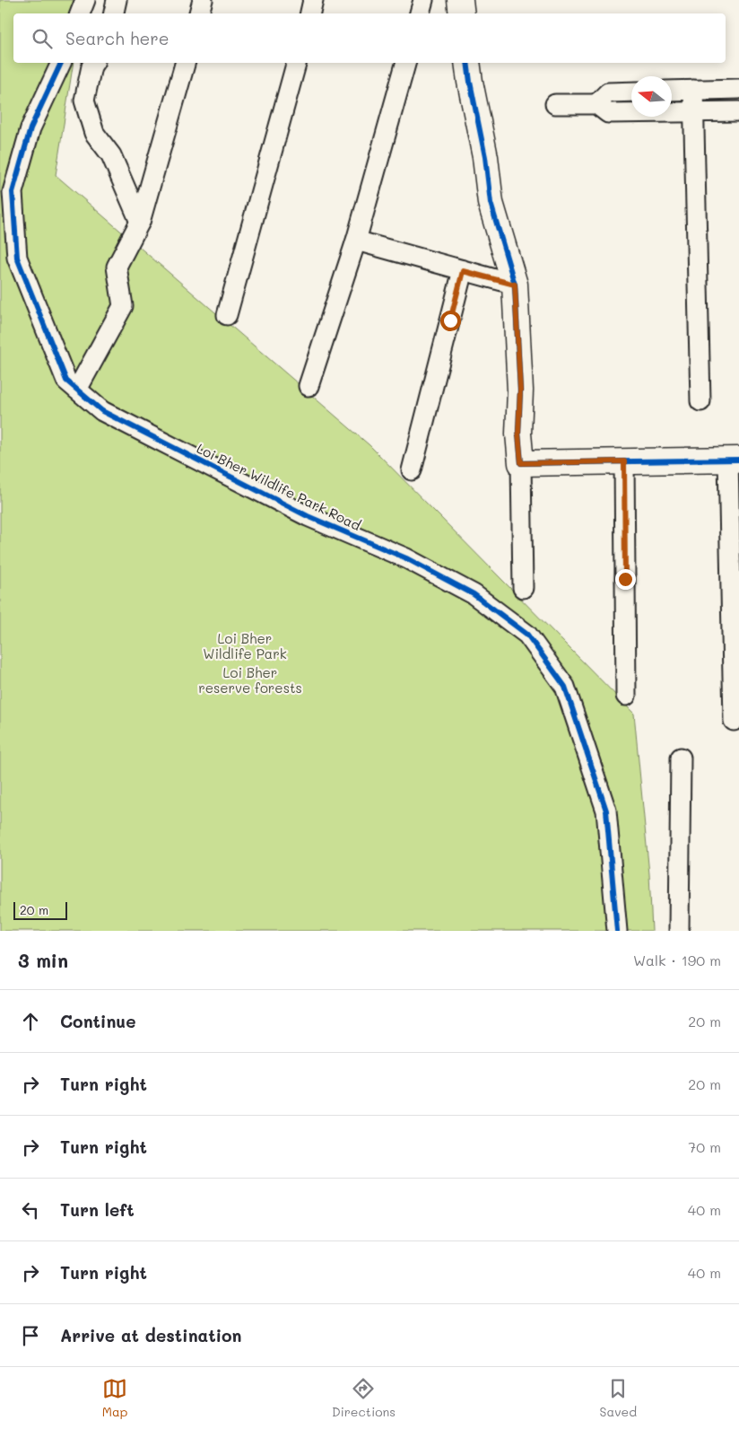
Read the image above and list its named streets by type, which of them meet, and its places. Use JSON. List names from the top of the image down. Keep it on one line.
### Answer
{"streets":{"street":["Loi Bher Wildlife Park Road"]},"parks":["Loi Bher Wildlife Park","Loi Bher reserve forests"],"scale_bar":"20 m","north":"left","page":{"search":"Search here","scale":"20 m","heading":["3 min","Walk · 190 m"],"list":[["Continue","20 m"],["Turn right","20 m"],["Turn right","70 m"],["Turn left","40 m"],["Turn right","40 m"],"Arrive at destination"],"nav":["Map","Directions","Saved"]}}
